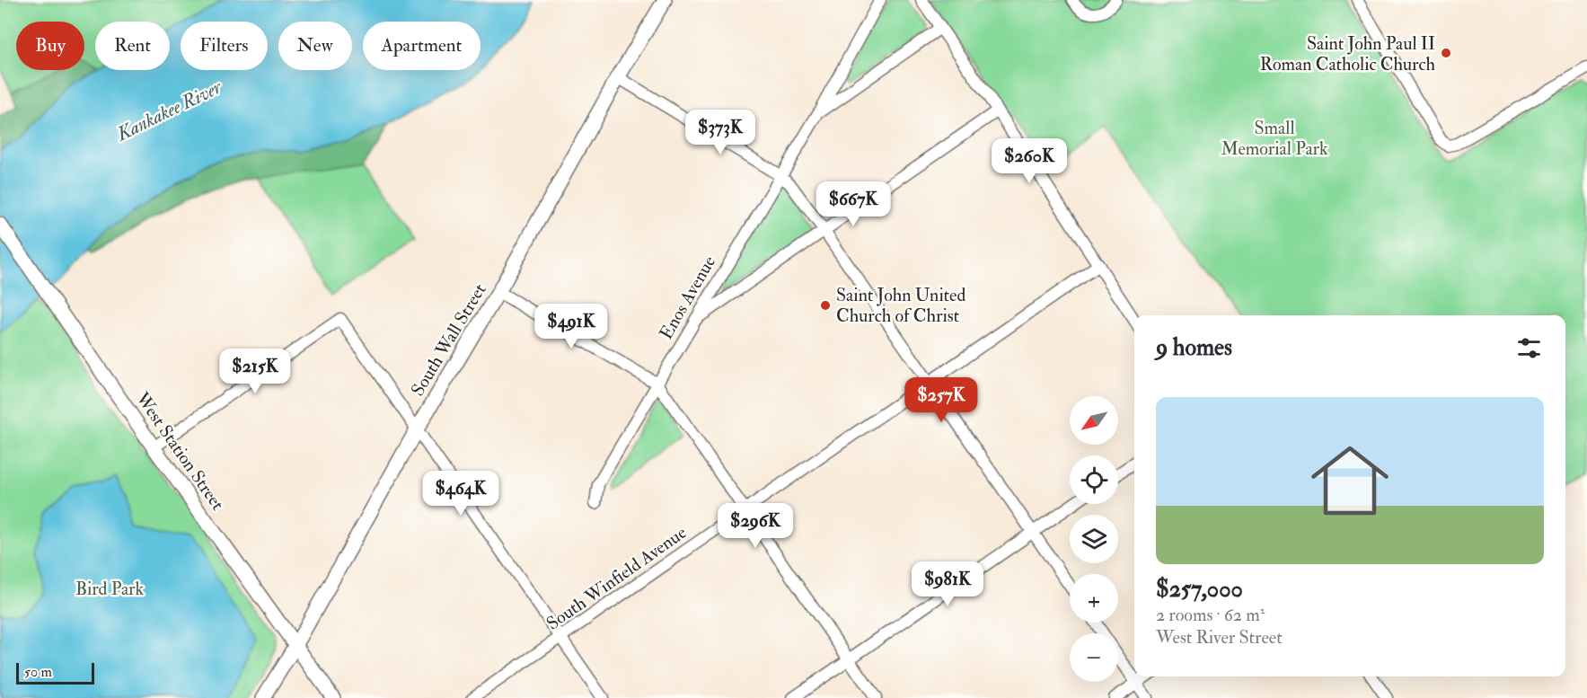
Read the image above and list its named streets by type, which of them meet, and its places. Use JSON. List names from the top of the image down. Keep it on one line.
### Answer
{"streets":{"main road":["South Wall Street","West Station Street"],"street":["Enos Avenue","South Winfield Avenue"]},"crossings":[["South Wall Street","West Station Street"]],"water":["Kankakee River"],"parks":["Small Memorial Park","Bird Park"],"places":["Saint John Paul II Roman Catholic Church","Saint John United Church of Christ"],"scale_bar":"50 m","north":"bottom left","page":{"chip":["Buy","Rent","Filters","New","Apartment"],"price":["$373K","$260K","$667K","$491K","$215K","$257K","$464K","$296K","$981K"],"heading":"9 homes","list":[{"name":"$257,000","note":"2 rooms · 62 m² · West River Street"}],"map_buttons":["+","−"],"scale":"50 m"}}
